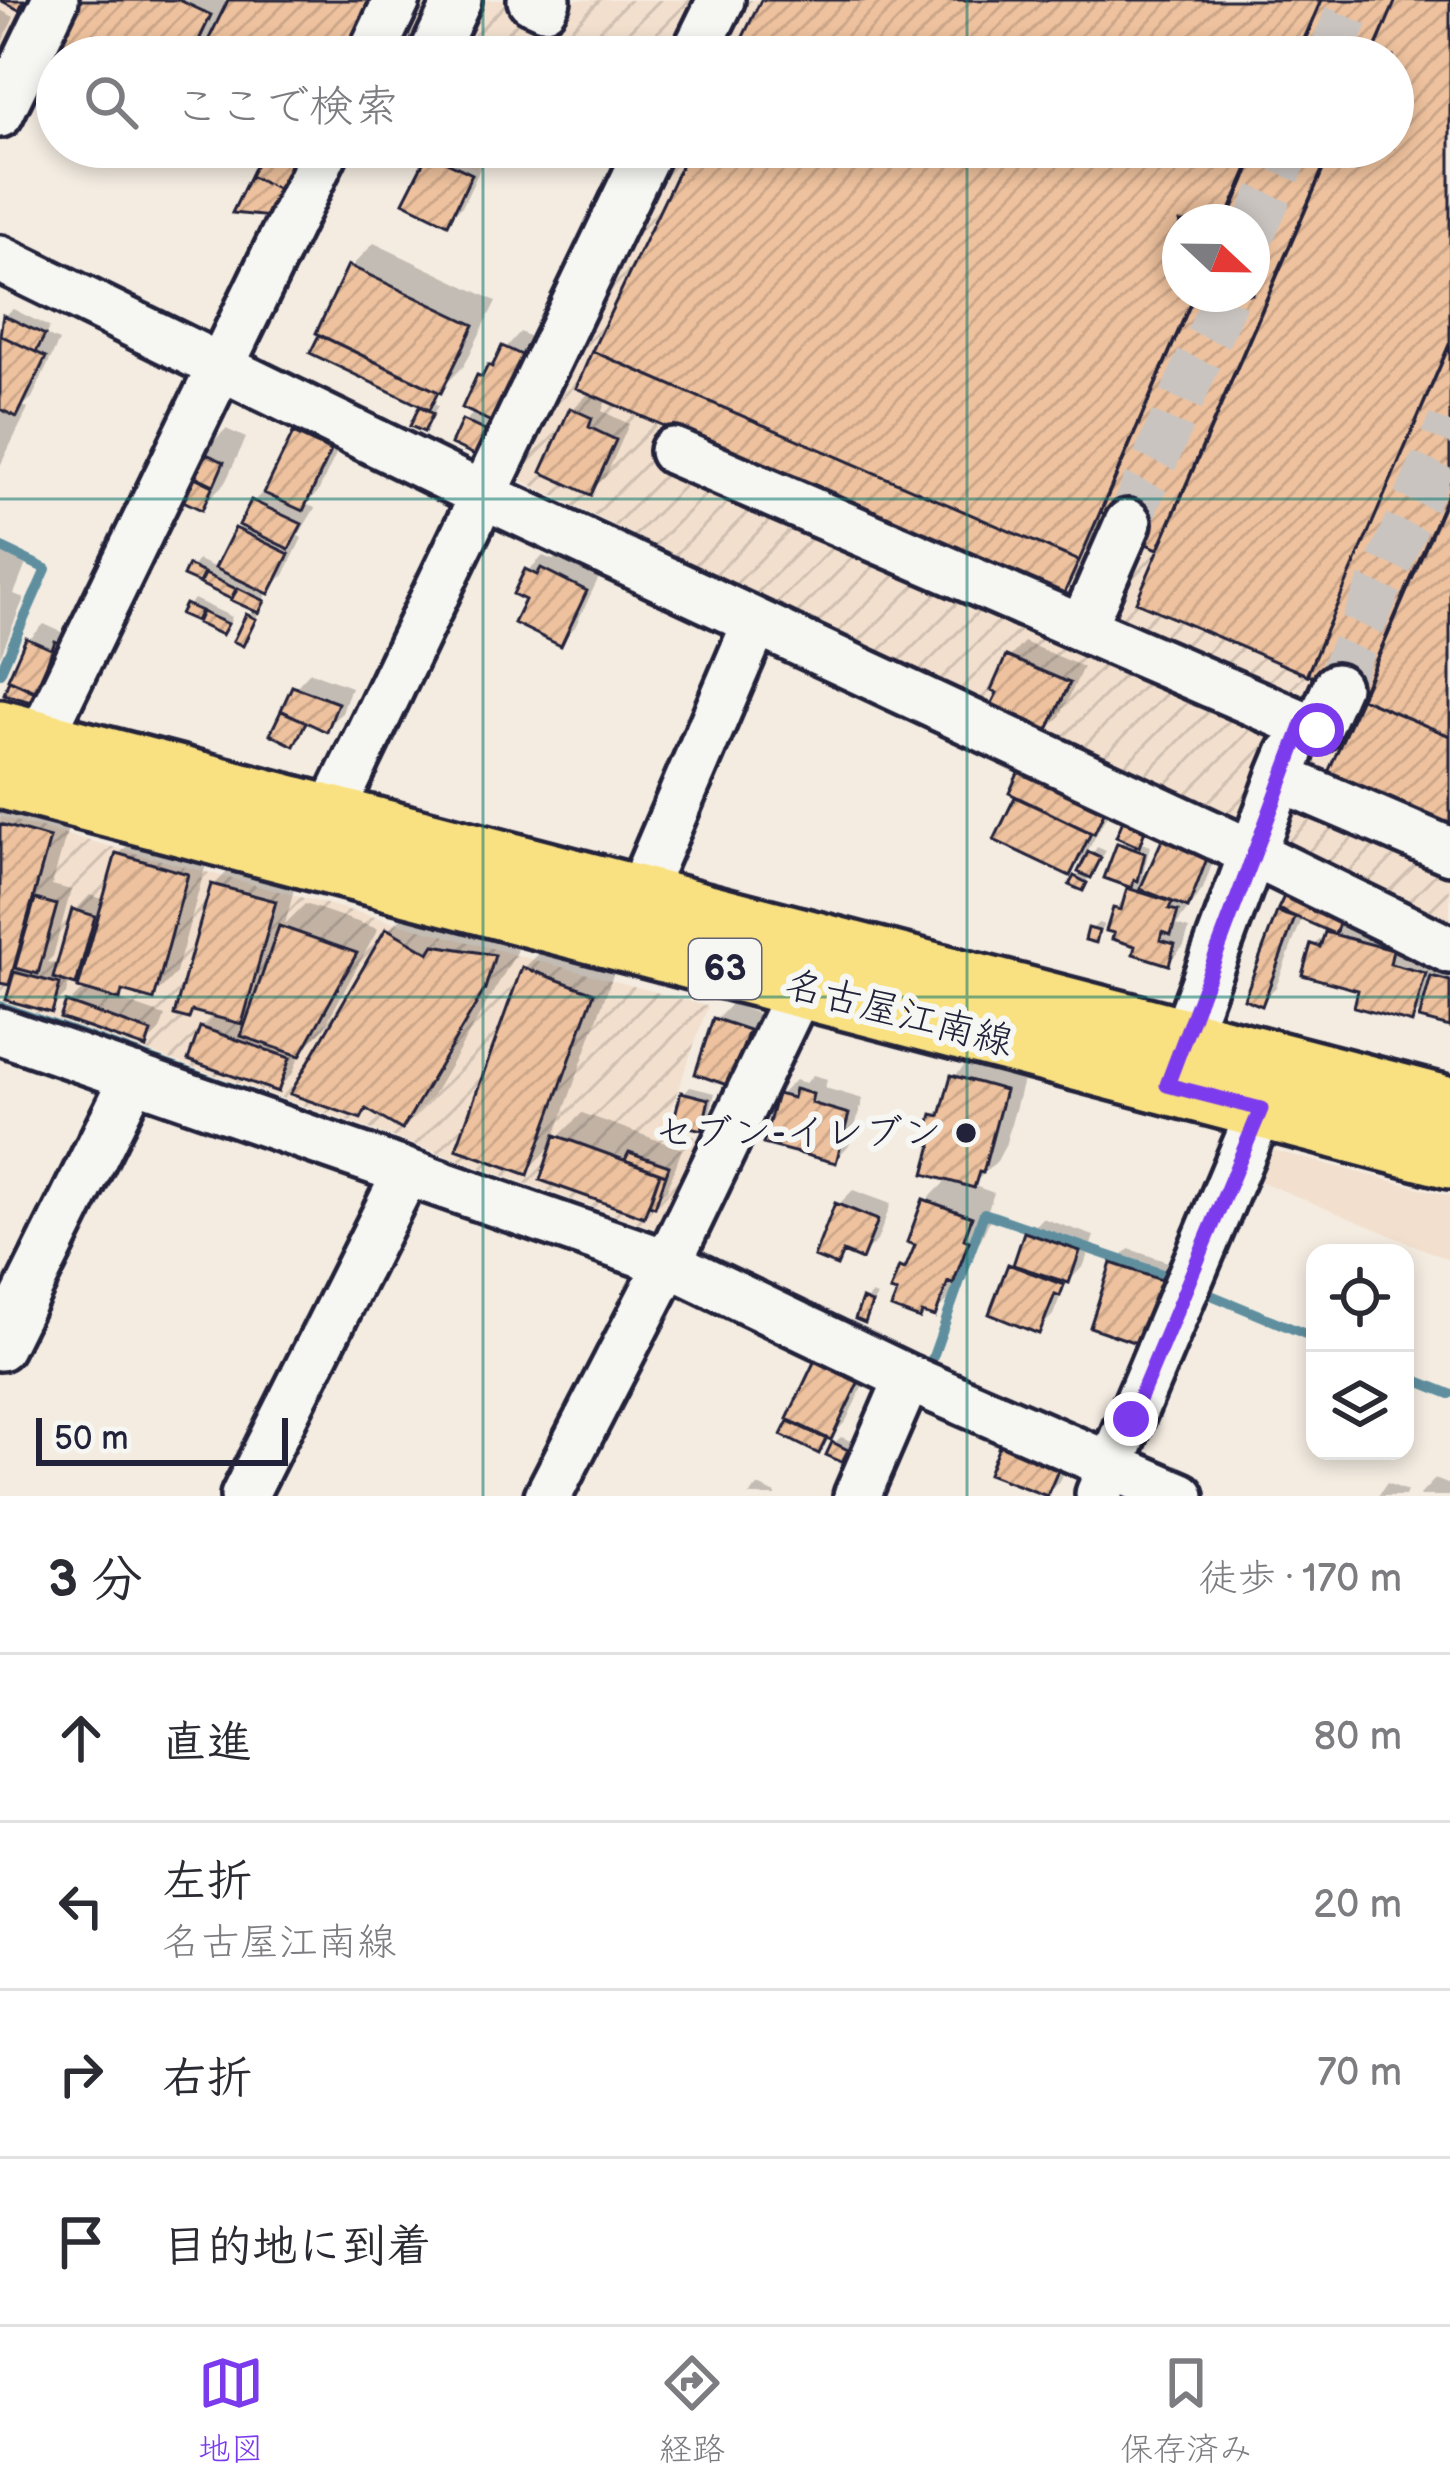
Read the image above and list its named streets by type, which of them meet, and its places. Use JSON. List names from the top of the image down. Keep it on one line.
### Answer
{"streets":{"main road":["63","名古屋江南線"]},"places":["セブン-イレブン"],"scale_bar":"50 m","north":"right","page":{"search":"ここで検索","scale":"50 m","heading":["3 分","徒歩 · 170 m"],"list":[["直進","80 m"],["左折","名古屋江南線","20 m"],["右折","70 m"],"目的地に到着"],"nav":["地図","経路","保存済み"]}}
